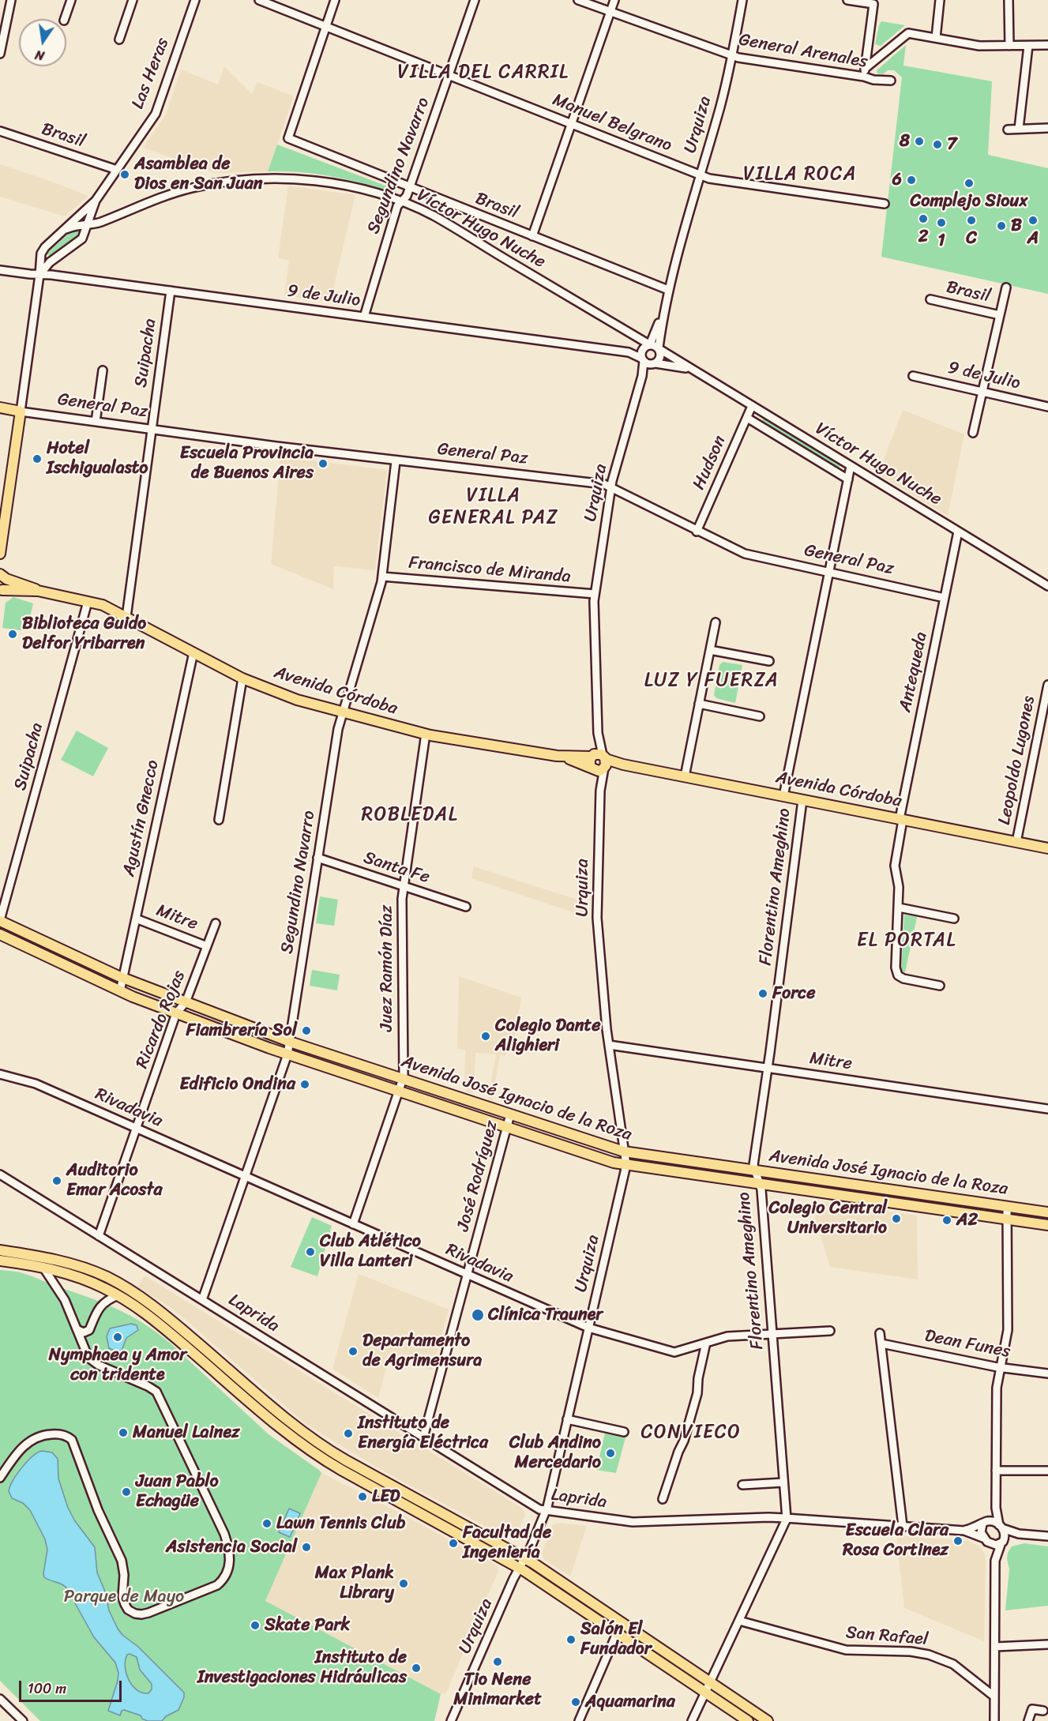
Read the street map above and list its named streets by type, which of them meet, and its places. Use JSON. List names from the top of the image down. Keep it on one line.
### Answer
{"streets":{"main road":["Las Heras","General Paz","Avenida Córdoba","Avenida José Ignacio de la Roza"],"street":["General Arenales","Manuel Belgrano","Urquiza","Brasil","Segundino Navarro","Víctor Hugo Nuche","9 de Julio","Suipacha","Hudson","Francisco de Miranda","Antequeda","Leopoldo Lugones","Agustín Gnecco","Santa Fe","Florentino Ameghino","Mitre","Juez Ramón Díaz","Ricardo Rojas","Rivadavia","José Rodríguez","Laprida","Dean Funes","San Rafael"]},"crossings":[["General Arenales","Urquiza"],["Las Heras","Brasil"],["Las Heras","Víctor Hugo Nuche"],["Las Heras","9 de Julio"],["Las Heras","General Paz"],["Manuel Belgrano","Urquiza"],["Manuel Belgrano","Brasil"],["Manuel Belgrano","Segundino Navarro"],["Urquiza","Brasil"],["Urquiza","Víctor Hugo Nuche"],["Urquiza","9 de Julio"],["Urquiza","General Paz"],["Urquiza","Francisco de Miranda"],["Urquiza","Avenida Córdoba"],["Urquiza","Mitre"],["Urquiza","Avenida José Ignacio de la Roza"],["Urquiza","Rivadavia"],["Urquiza","Laprida"],["Brasil","Segundino Navarro"],["Segundino Navarro","Víctor Hugo Nuche"],["Segundino Navarro","9 de Julio"],["Segundino Navarro","General Paz"],["Segundino Navarro","Francisco de Miranda"],["Segundino Navarro","Avenida Córdoba"],["Segundino Navarro","Santa Fe"],["Segundino Navarro","Avenida José Ignacio de la Roza"],["Segundino Navarro","Rivadavia"],["Segundino Navarro","Laprida"],["Víctor Hugo Nuche","9 de Julio"],["Víctor Hugo Nuche","Hudson"],["Víctor Hugo Nuche","Antequeda"],["Víctor Hugo Nuche","Florentino Ameghino"],["9 de Julio","Suipacha"],["Suipacha","General Paz"],["Suipacha","Avenida Córdoba"],["Suipacha","Avenida José Ignacio de la Roza"],["General Paz","Hudson"],["General Paz","Antequeda"],["General Paz","Florentino Ameghino"],["Antequeda","Avenida Córdoba"],["Avenida Córdoba","Leopoldo Lugones"],["Avenida Córdoba","Agustín Gnecco"],["Avenida Córdoba","Florentino Ameghino"],["Avenida Córdoba","Juez Ramón Díaz"],["Agustín Gnecco","Mitre"],["Agustín Gnecco","Avenida José Ignacio de la Roza"],["Santa Fe","Juez Ramón Díaz"],["Florentino Ameghino","Mitre"],["Florentino Ameghino","Avenida José Ignacio de la Roza"],["Florentino Ameghino","Rivadavia"],["Florentino Ameghino","Laprida"],["Florentino Ameghino","San Rafael"],["Mitre","Ricardo Rojas"],["Juez Ramón Díaz","Avenida José Ignacio de la Roza"],["Juez Ramón Díaz","Rivadavia"],["Ricardo Rojas","Avenida José Ignacio de la Roza"],["Ricardo Rojas","Rivadavia"],["Ricardo Rojas","Laprida"],["Avenida José Ignacio de la Roza","José Rodríguez"],["Rivadavia","José Rodríguez"],["José Rodríguez","Laprida"]],"districts":["VILLA DEL CARRIL","VILLA ROCA","VILLA GENERAL PAZ","LUZ Y FUERZA","ROBLEDAL","EL PORTAL","CONVIECO"],"parks":["Parque de Mayo"],"places":["8","7","Asamblea de Dios en San Juan","6","Complejo Sioux","2","C","A","1","B","Hotel Ischigualasto","Escuela Provincia de Buenos Aires","Biblioteca Guido Delfor Yribarren","Force","Fiambrería Sol","Colegio Dante Alighieri","Edificio Ondina","Auditorio Emar Acosta","Colegio Central Universitario","A2","Club Atlético Villa Lanteri","Clínica Trauner","Nymphaea y Amor con tridente","Departamento de Agrimensura","Manuel Lainez","Instituto de Energía Eléctrica","Club Andino Mercedario","Juan Pablo Echagüe","LED","Lawn Tennis Club","Escuela Clara Rosa Cortinez","Facultad de Ingeniería","Asistencia Social","Max Plank Library","Skate Park","Salón El Fundador","Tio Nene Minimarket","Instituto de Investigaciones Hidráulicas","Aquamarina"],"scale_bar":"100 m","north":"bottom"}
